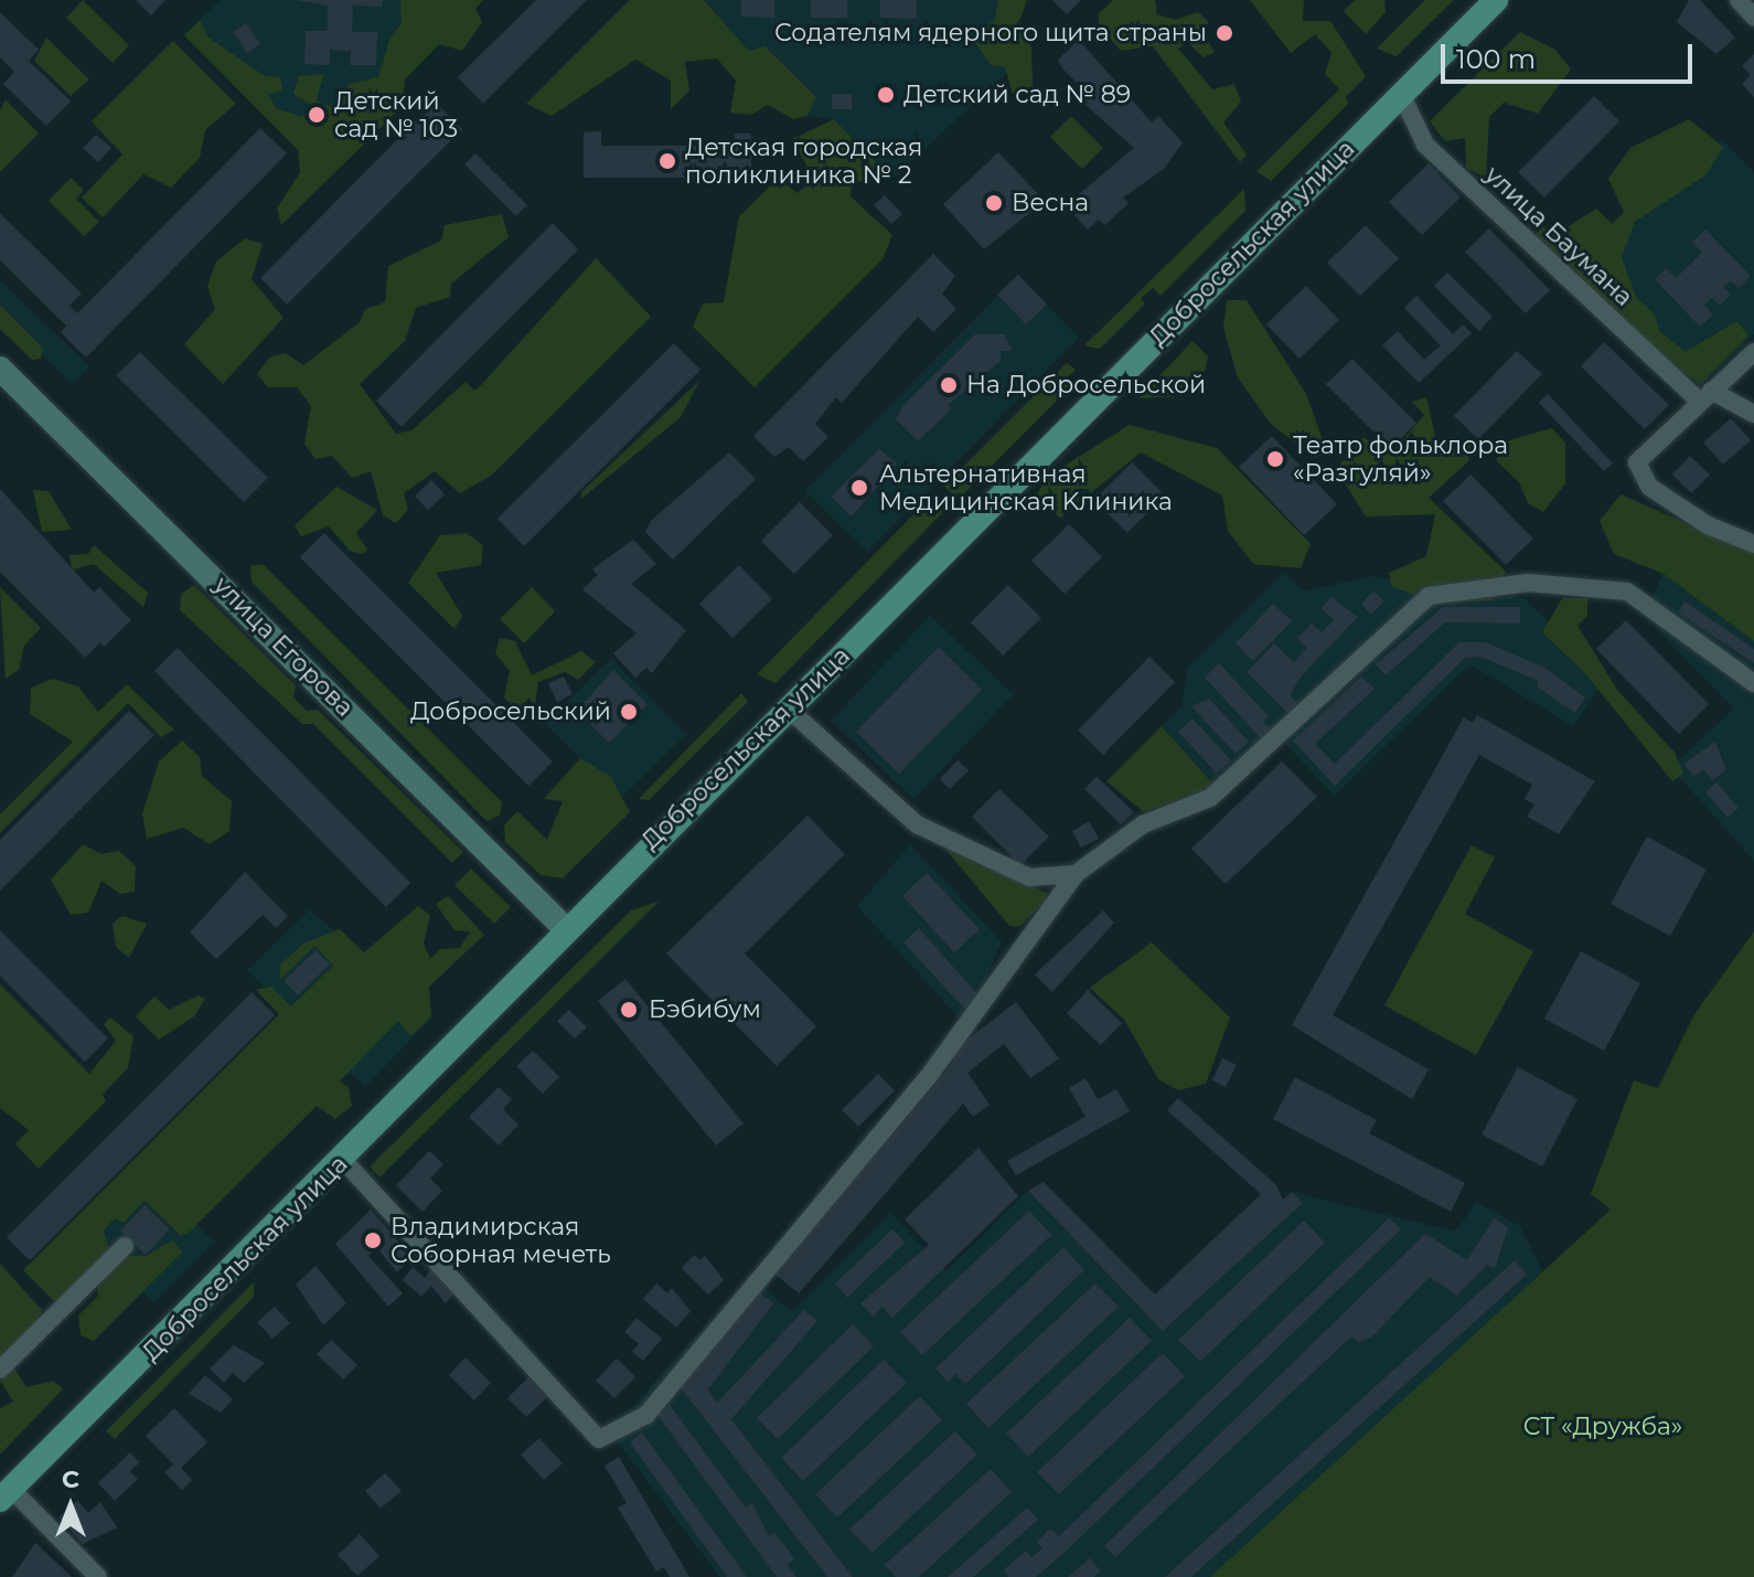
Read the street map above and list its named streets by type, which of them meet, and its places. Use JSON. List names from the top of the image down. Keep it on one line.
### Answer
{"streets":{"main road":["Добросельская улица","улица Егорова"],"street":["улица Баумана"]},"crossings":[["улица Баумана","Добросельская улица"],["Добросельская улица","улица Егорова"]],"parks":["СТ «Дружба»"],"places":["Содателям ядерного щита страны","Детский сад № 89","Детский сад № 103","Детская городская поликлиника № 2","Весна","На Добросельской","Театр фольклора «Разгуляй»","Альтернативная Mедицинская Kлиника","Добросельский","Бэбибум","Владимирская Соборная мечеть"],"scale_bar":"100 m","north":"top"}
